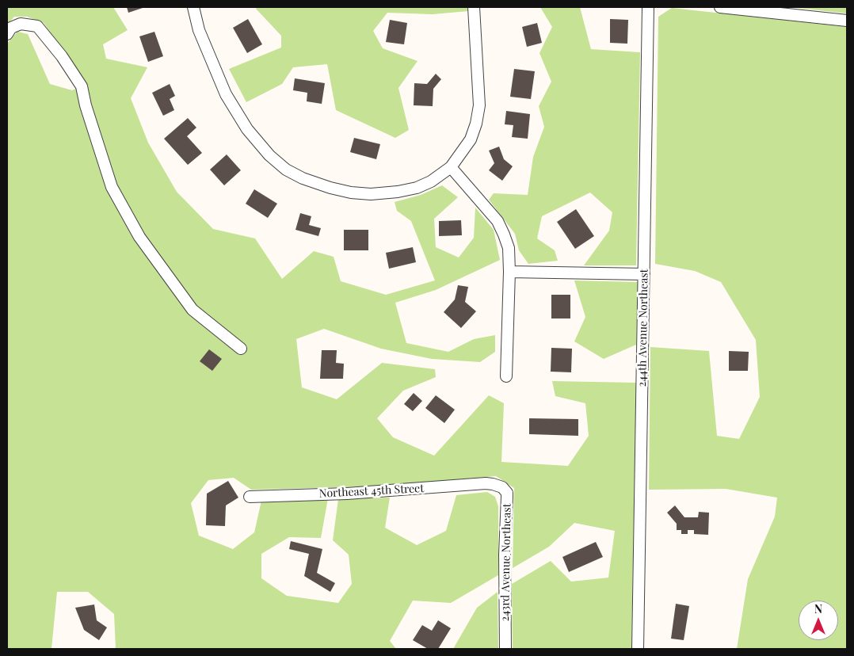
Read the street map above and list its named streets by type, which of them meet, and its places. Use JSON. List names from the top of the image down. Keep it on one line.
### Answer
{"streets":{"street":["244th Avenue Northeast","Northeast 45th Street","243rd Avenue Northeast"]},"crossings":[["Northeast 45th Street","243rd Avenue Northeast"]],"north":"top"}
